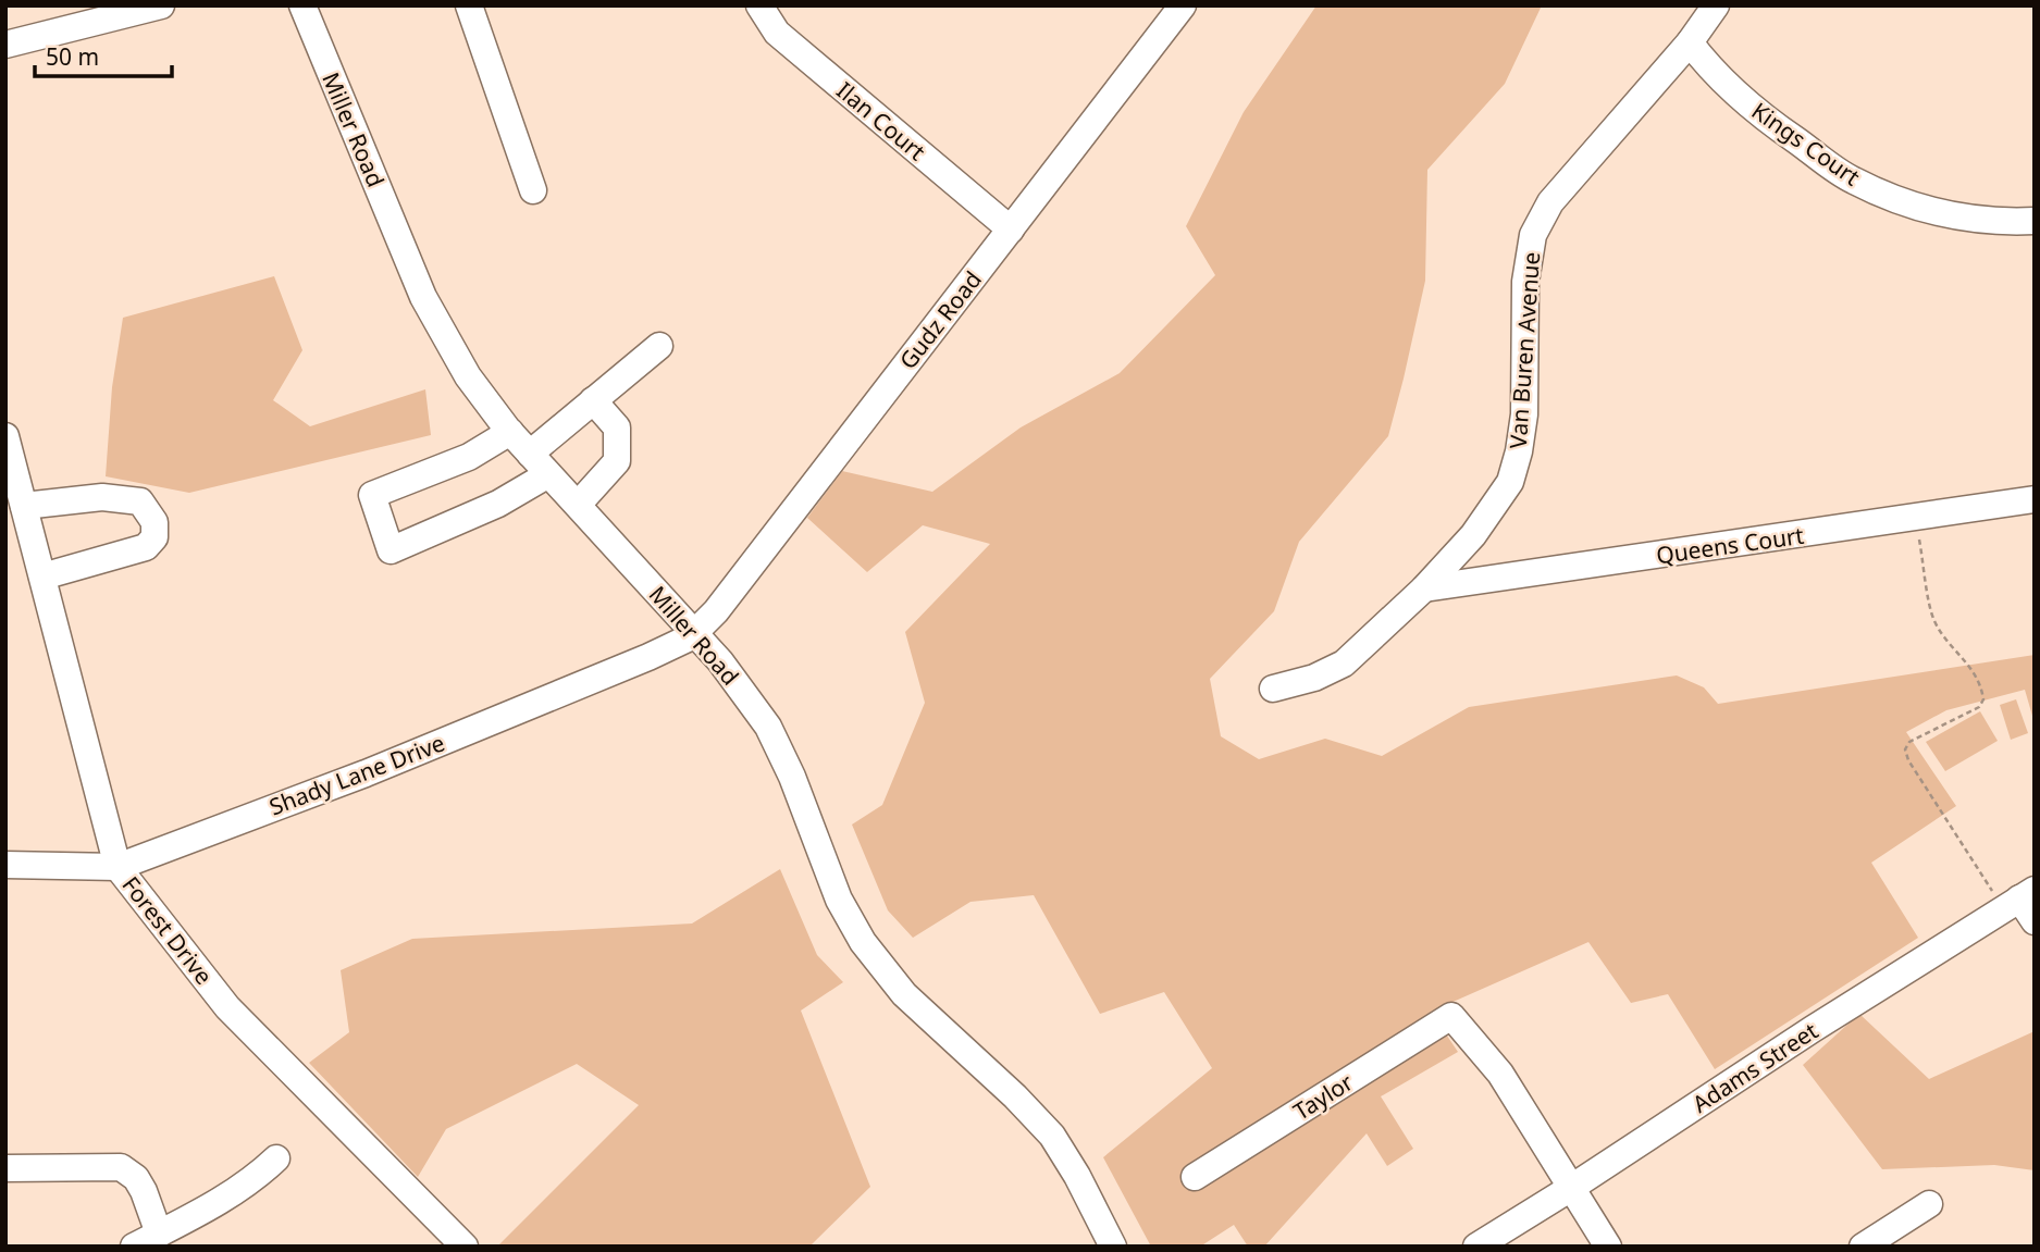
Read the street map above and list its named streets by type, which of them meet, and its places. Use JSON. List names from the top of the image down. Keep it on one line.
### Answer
{"streets":{"street":["Ilan Court","Miller Road","Kings Court","Gudz Road","Van Buren Avenue","Queens Court","Shady Lane Drive","Forest Drive","Adams Street","Taylor"]},"crossings":[["Ilan Court","Gudz Road"],["Miller Road","Gudz Road"],["Miller Road","Shady Lane Drive"],["Kings Court","Van Buren Avenue"],["Gudz Road","Shady Lane Drive"],["Van Buren Avenue","Queens Court"],["Shady Lane Drive","Forest Drive"],["Adams Street","Taylor"]],"scale_bar":"50 m"}
